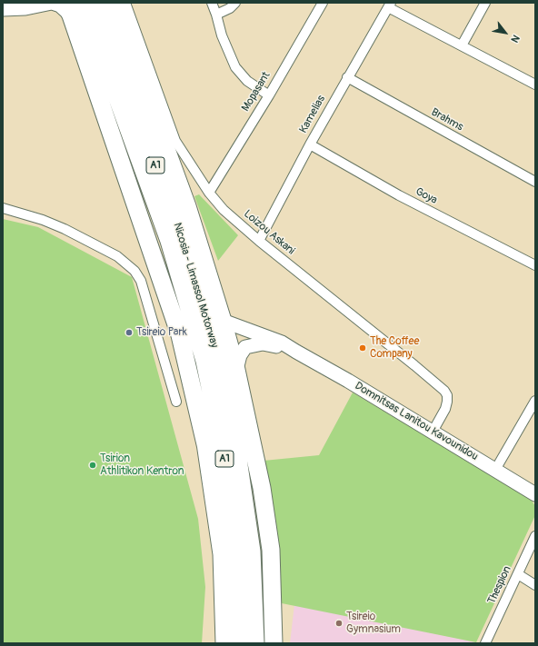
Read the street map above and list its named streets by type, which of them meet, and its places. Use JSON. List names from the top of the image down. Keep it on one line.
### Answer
{"streets":{"highway":["A1","Nicosia - Limassol Motorway"],"street":["Mopasant","Kamelias","Brahms","Goya","Loizou Askani","Domnitsas Lanitou Kavounidou","Thespion"]},"crossings":[["Mopasant","Loizou Askani"],["Kamelias","Brahms"],["Kamelias","Goya"],["Kamelias","Loizou Askani"],["Loizou Askani","Domnitsas Lanitou Kavounidou"],["Nicosia - Limassol Motorway","Domnitsas Lanitou Kavounidou"]],"places":["Tsireio Park","The Coffee Company","Tsirion Athlitikon Kentron","Tsireio Gymnasium"],"north":"bottom right"}
